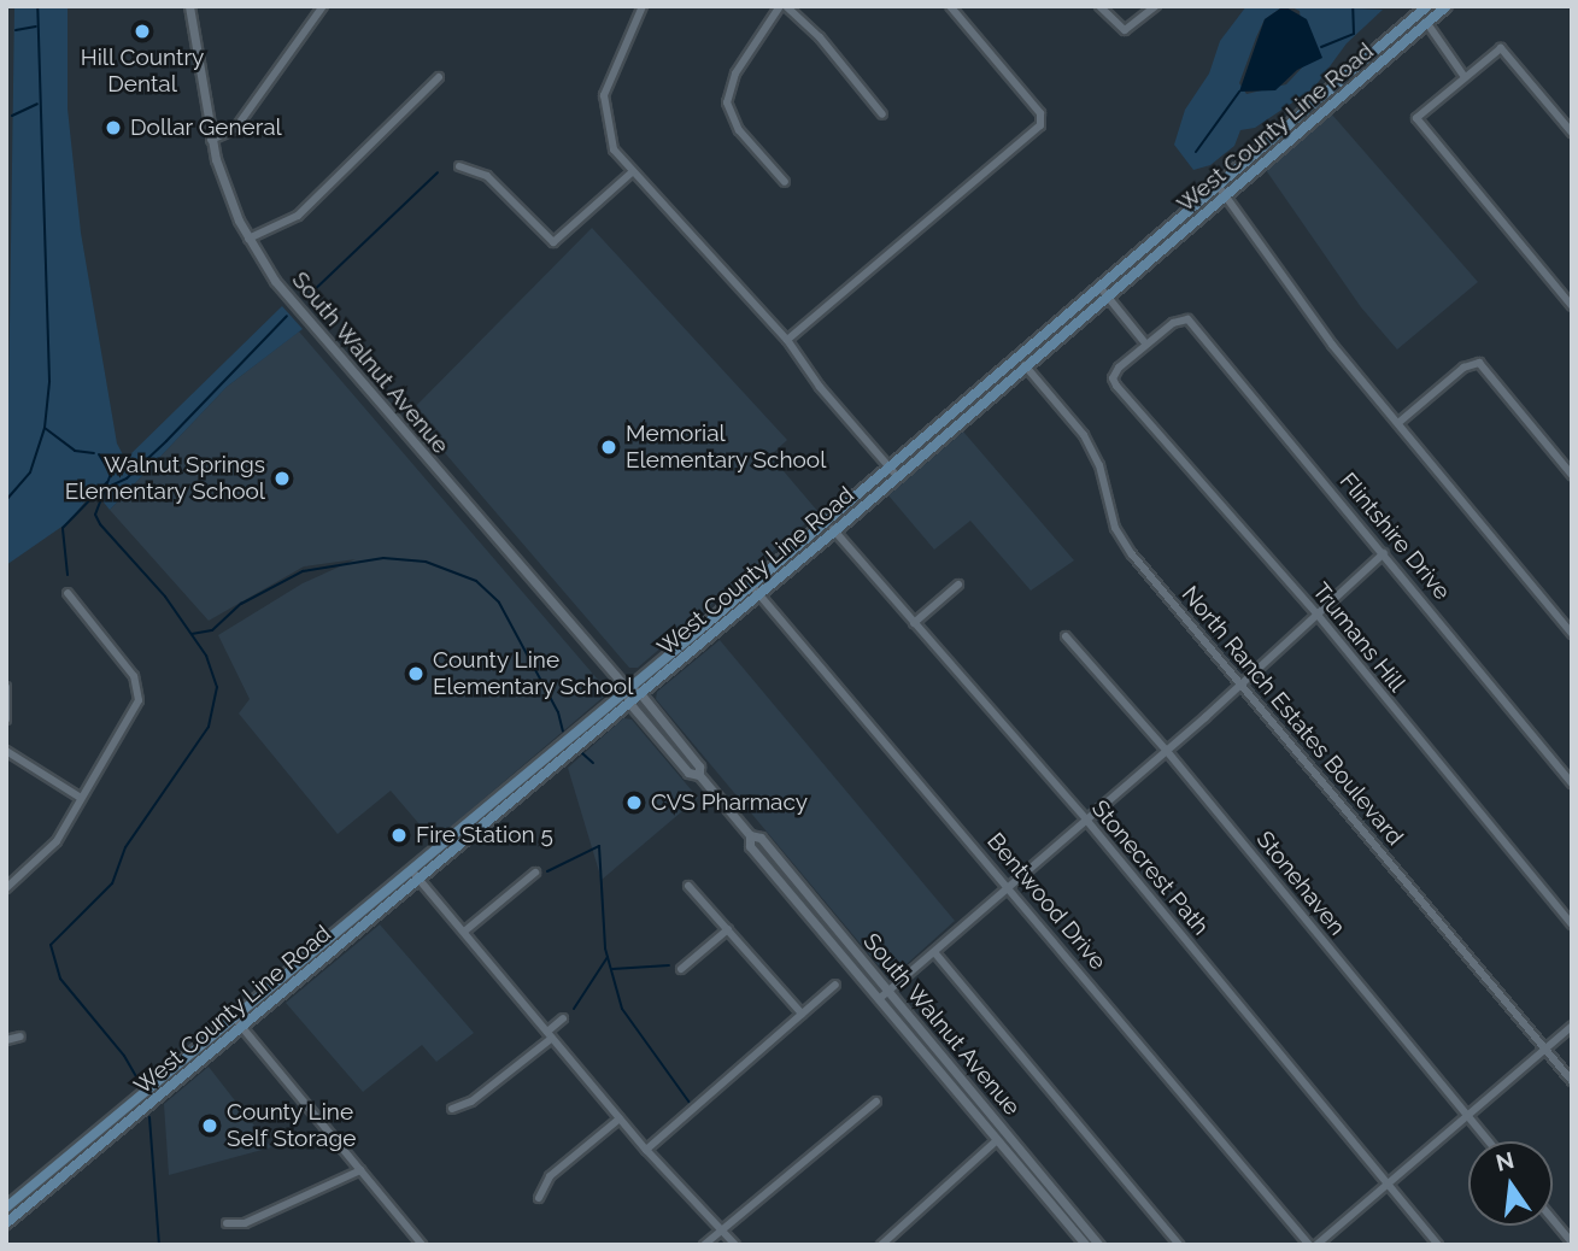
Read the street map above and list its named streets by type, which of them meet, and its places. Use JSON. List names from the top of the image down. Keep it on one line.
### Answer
{"streets":{"main road":["West County Line Road"],"street":["South Walnut Avenue","Flintshire Drive","Trumans Hill","North Ranch Estates Boulevard","Stonecrest Path","Stonehaven","Bentwood Drive"]},"crossings":[["West County Line Road","South Walnut Avenue"],["West County Line Road","North Ranch Estates Boulevard"],["West County Line Road","Stonecrest Path"],["West County Line Road","Bentwood Drive"],["Flintshire Drive","Trumans Hill"]],"places":["Hill Country Dental","Dollar General","Memorial Elementary School","Walnut Springs Elementary School","County Line Elementary School","CVS Pharmacy","Fire Station 5","County Line Self Storage"],"north":"top"}
